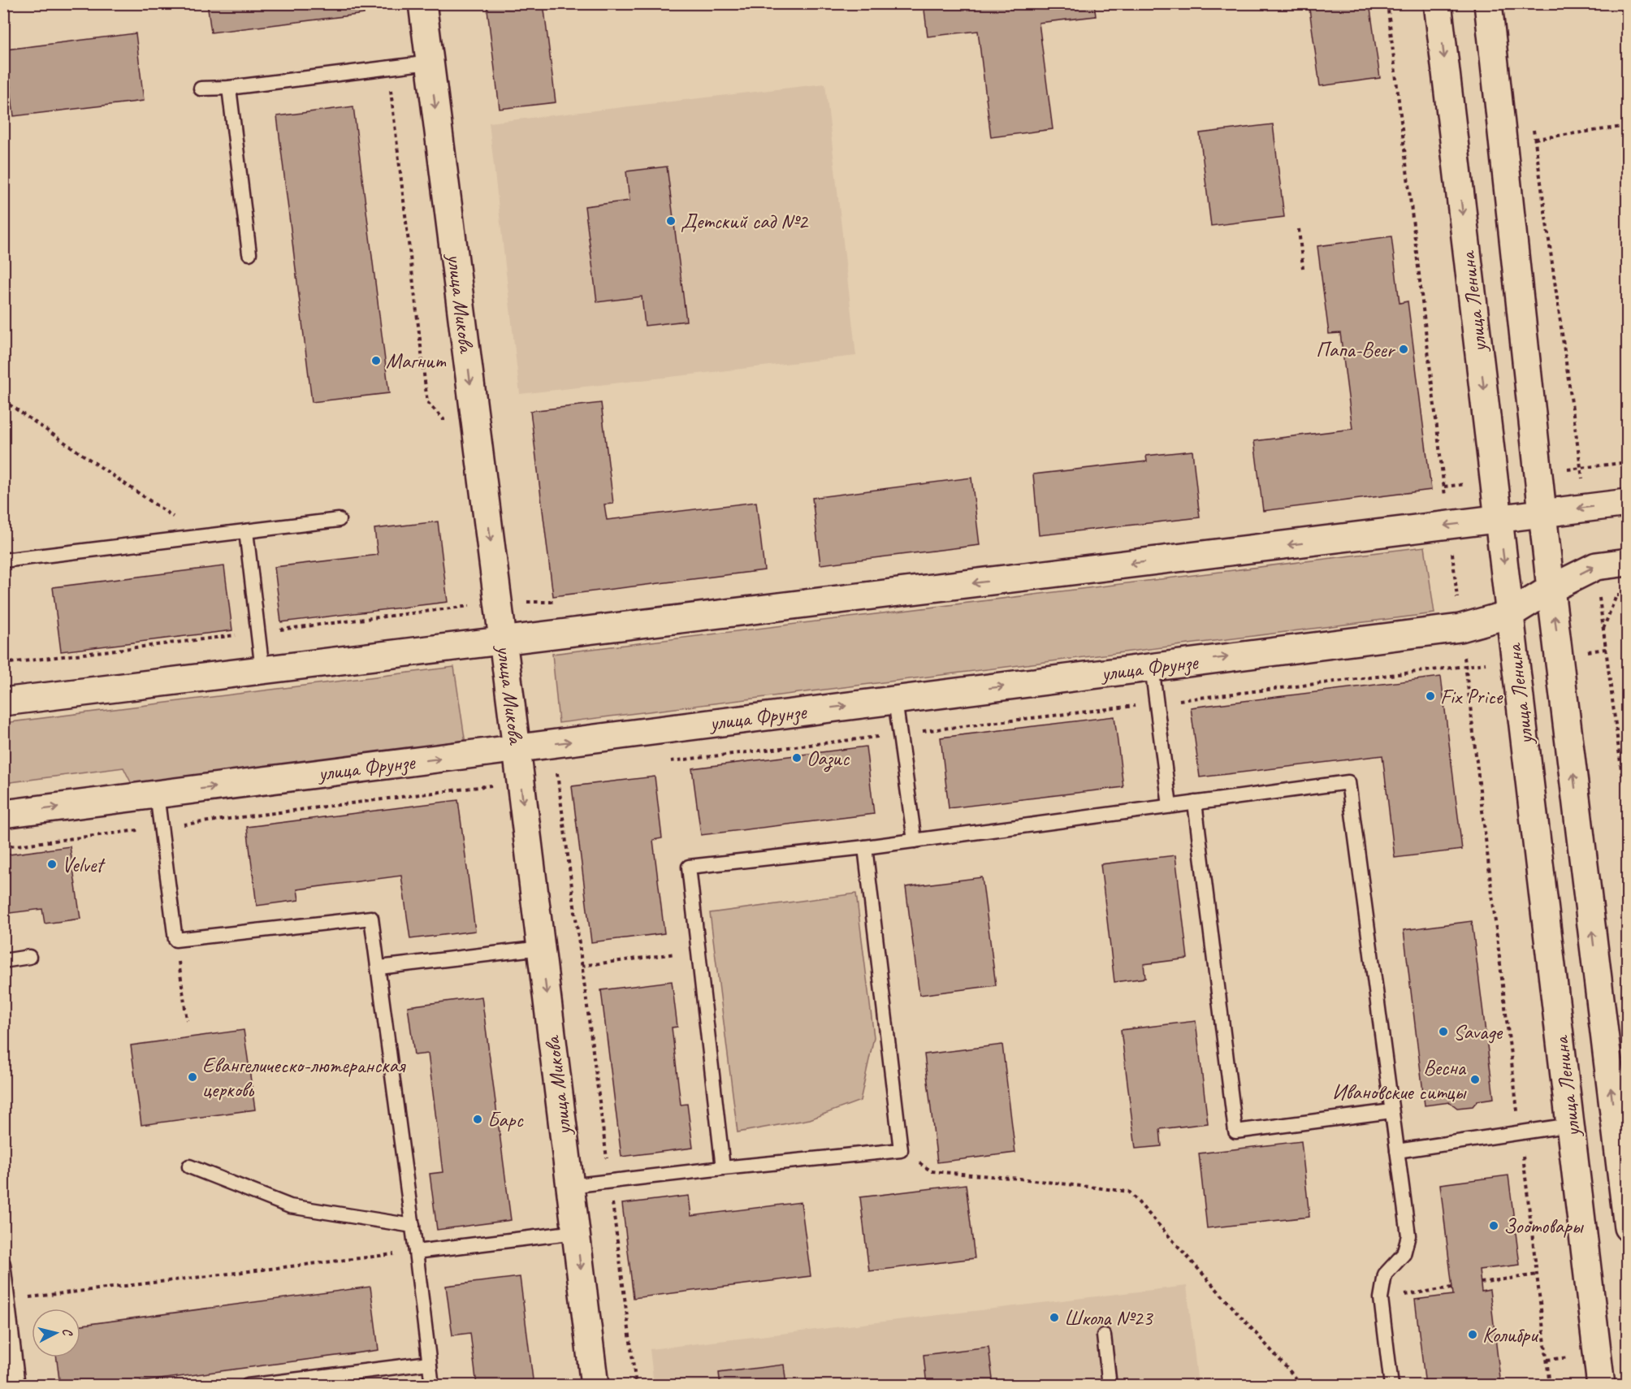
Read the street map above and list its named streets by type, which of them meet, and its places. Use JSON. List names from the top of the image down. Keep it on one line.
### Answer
{"streets":{"street":["улица Ленина","улица Микова","улица Фрунзе"]},"crossings":[["улица Ленина","улица Фрунзе"],["улица Микова","улица Фрунзе"]],"one_way":["улица Микова"],"places":["Детский сад №2","Папа-Beer","Магнит","Fix Price","Оазис","Velvet","Savage","Евангелическо-лютеранская церковь","Весна Ивановские ситцы","Барс","Зоотовары","Школа №23","Колибри"],"north":"right"}
